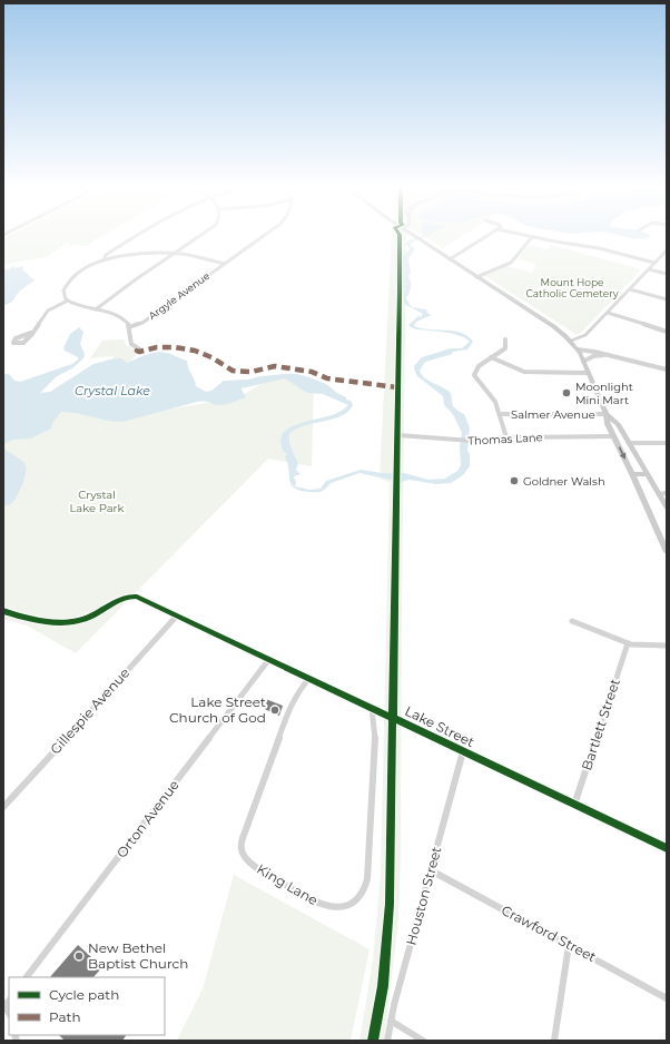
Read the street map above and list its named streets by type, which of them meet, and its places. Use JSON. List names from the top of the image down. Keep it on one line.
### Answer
{"streets":{"street":["Argyle Avenue","Salmer Avenue","Thomas Lane","Gillespie Avenue","Bartlett Street","Lake Street","Orton Avenue","King Lane","Houston Street","Crawford Street"]},"crossings":[["Gillespie Avenue","Lake Street"],["Bartlett Street","Lake Street"],["Lake Street","Orton Avenue"],["Lake Street","King Lane"],["Lake Street","Houston Street"],["Houston Street","Crawford Street"]],"water":["Crystal Lake"],"parks":["Mount Hope Catholic Cemetery","Crystal Lake Park"],"places":["Moonlight Mini Mart","Goldner Walsh","Lake Street Church of God","New Bethel Baptist Church"],"legend":["Cycle path","Path"]}
